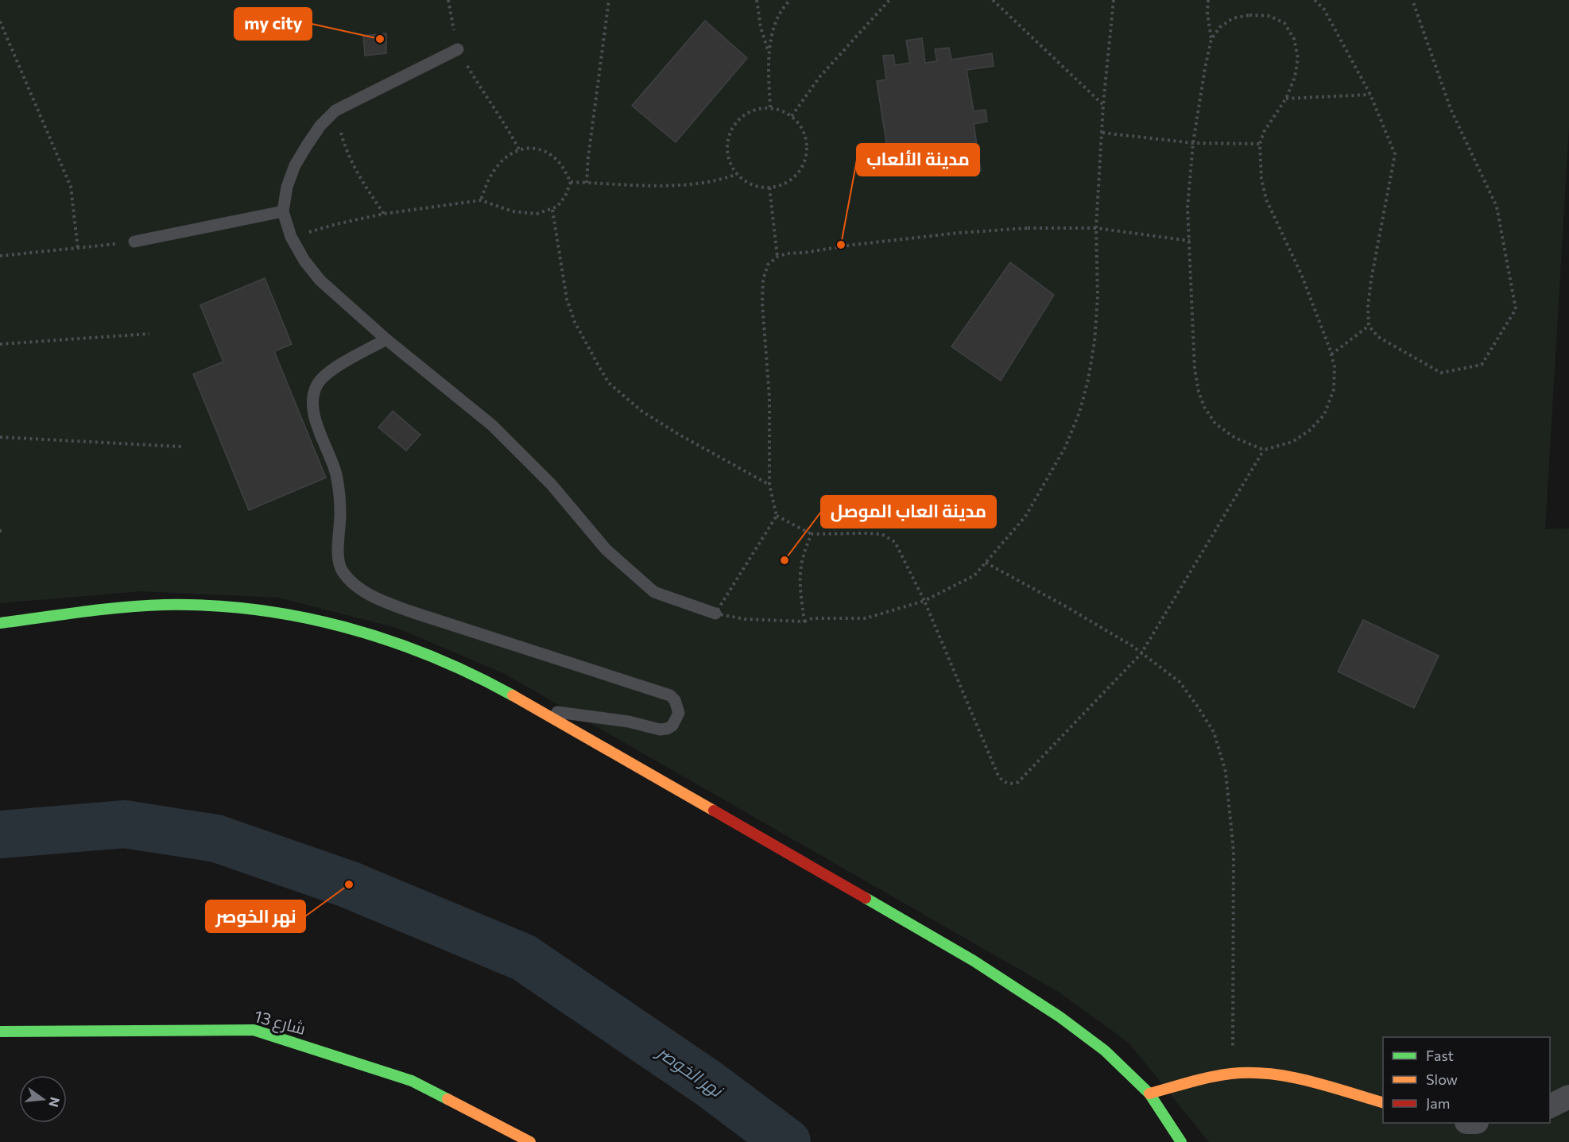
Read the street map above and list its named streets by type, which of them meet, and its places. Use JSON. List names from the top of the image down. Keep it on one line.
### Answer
{"streets":{"main road":["شارع 13"]},"water":["نهر الخوصر"],"places":["my city","مدينة الألعاب","مدينة العاب الموصل","نهر الخوصر"],"legend":["Fast","Slow","Jam"],"north":"right"}
